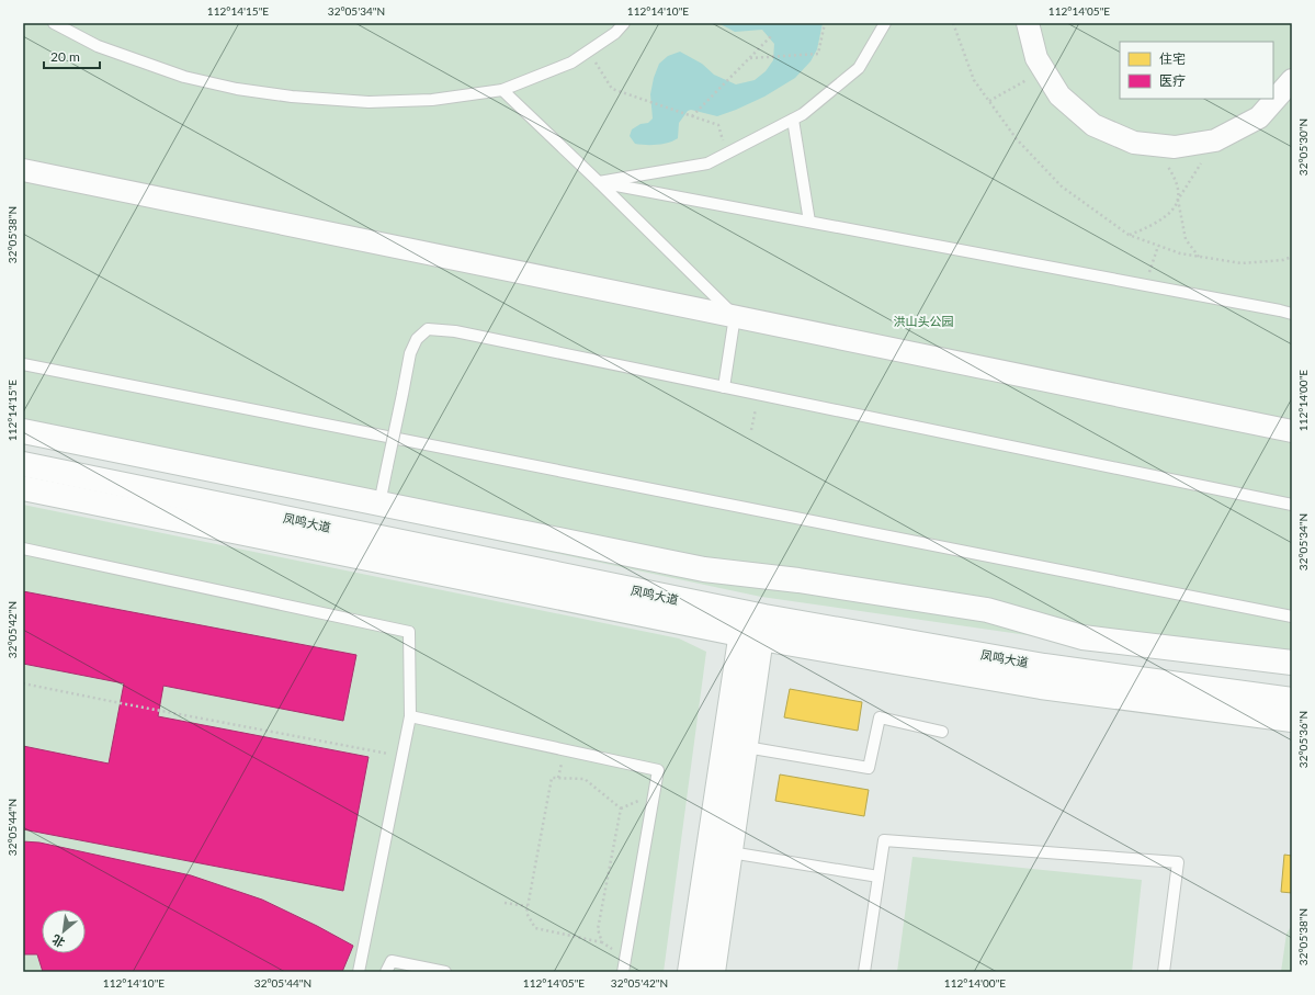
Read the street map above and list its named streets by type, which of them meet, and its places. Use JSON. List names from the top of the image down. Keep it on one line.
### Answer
{"streets":{"main road":["凤鸣大道"]},"parks":["洪山头公园"],"legend":["住宅","医疗"],"scale_bar":"20 m","north":"bottom left","coordinates":["112°14'15\"E","32°05'34\"N","112°14'10\"E","112°14'05\"E","32°05'30\"N","32°05'38\"N","112°14'00\"E","32°05'42\"N","32°05'36\"N","32°05'44\"N"]}
